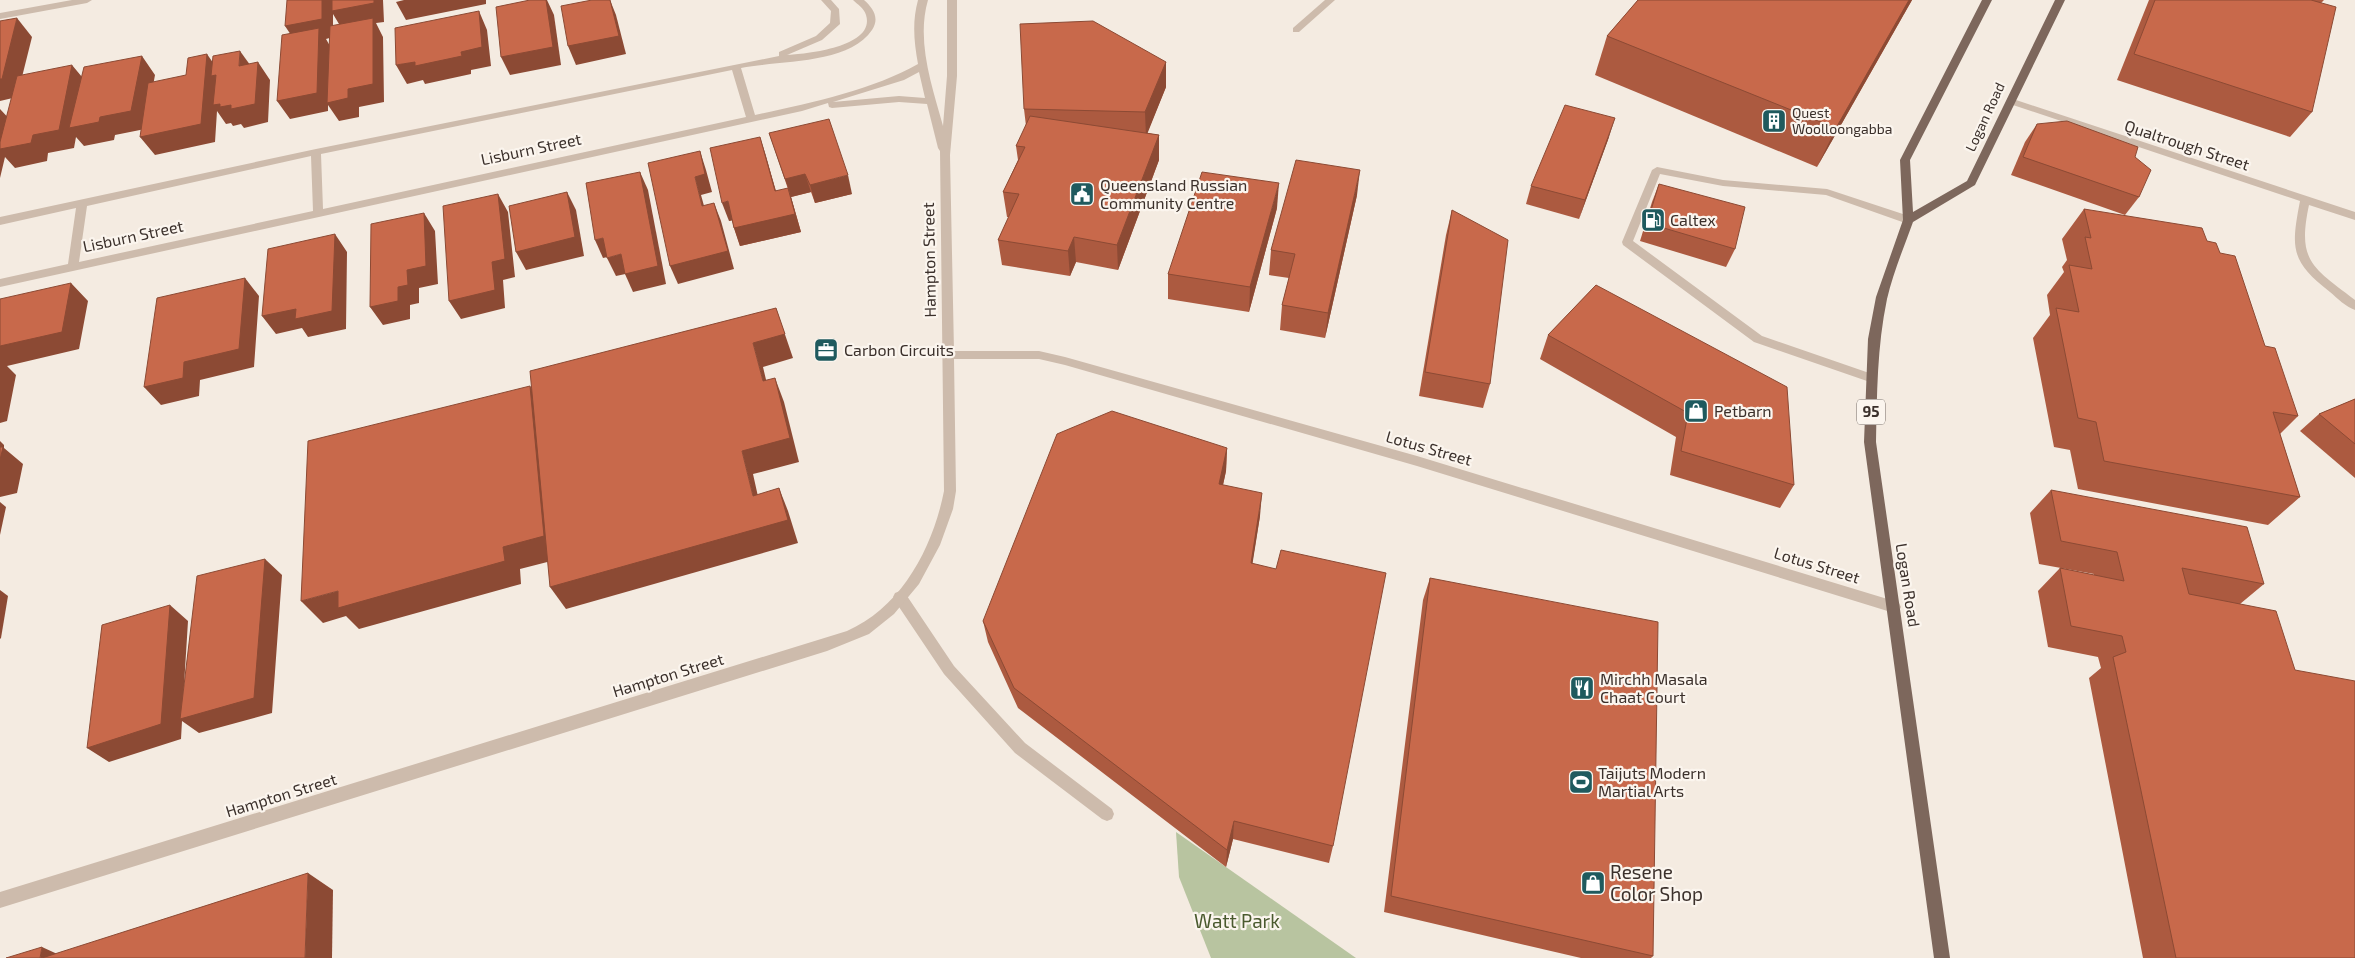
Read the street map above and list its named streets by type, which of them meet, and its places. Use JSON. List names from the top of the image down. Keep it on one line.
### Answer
{"streets":{"main road":["Logan Road","95"],"street":["Qualtrough Street","Lisburn Street","Hampton Street","Lotus Street"]},"crossings":[["Logan Road","Qualtrough Street"],["Logan Road","Lotus Street"],["Lisburn Street","Hampton Street"],["Hampton Street","Lotus Street"]],"parks":["Watt Park"],"places":{"building":["Quest Woolloongabba"],"public building":["Queensland Russian Community Centre"],"fuel station":["Caltex"],"office":["Carbon Circuits"],"shop":["Petbarn","Resene Color Shop"],"restaurant":["Mirchh Masala Chaat Court"],"sports":["Taijuts Modern Martial Arts"]}}
